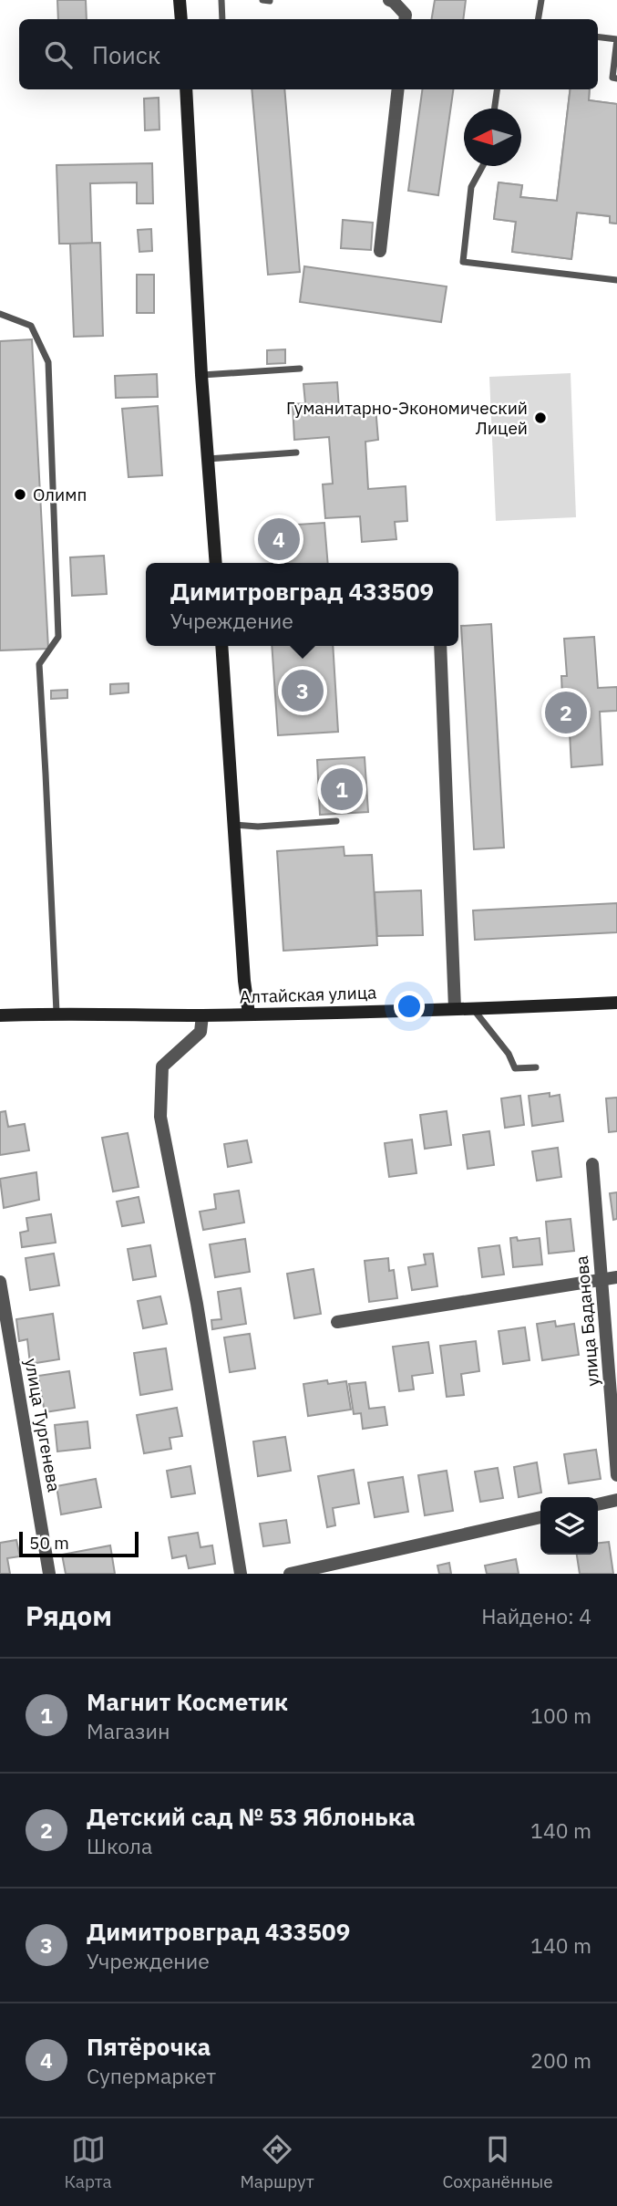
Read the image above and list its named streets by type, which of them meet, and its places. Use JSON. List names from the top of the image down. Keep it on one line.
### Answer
{"streets":{"street":["Алтайская улица","улица Баданова","улица Тургенева"]},"places":["Гуманитарно-Экономический Лицей","Олимп"],"scale_bar":"50 m","north":"left","page":{"search":"Поиск","pins":["4","3","2","1"],"popup":["Димитровград 433509","Учреждение"],"scale":"50 m","heading":["Рядом","Найдено: 4"],"list":[{"mark":"1","name":"Магнит Косметик","note":"Магазин","value":"100 m"},{"mark":"2","name":"Детский сад № 53 Яблонька","note":"Школа","value":"140 m"},{"mark":"3","name":"Димитровград 433509","note":"Учреждение","value":"140 m"},{"mark":"4","name":"Пятёрочка","note":"Супермаркет","value":"200 m"}],"nav":["Карта","Маршрут","Сохранённые"]}}
